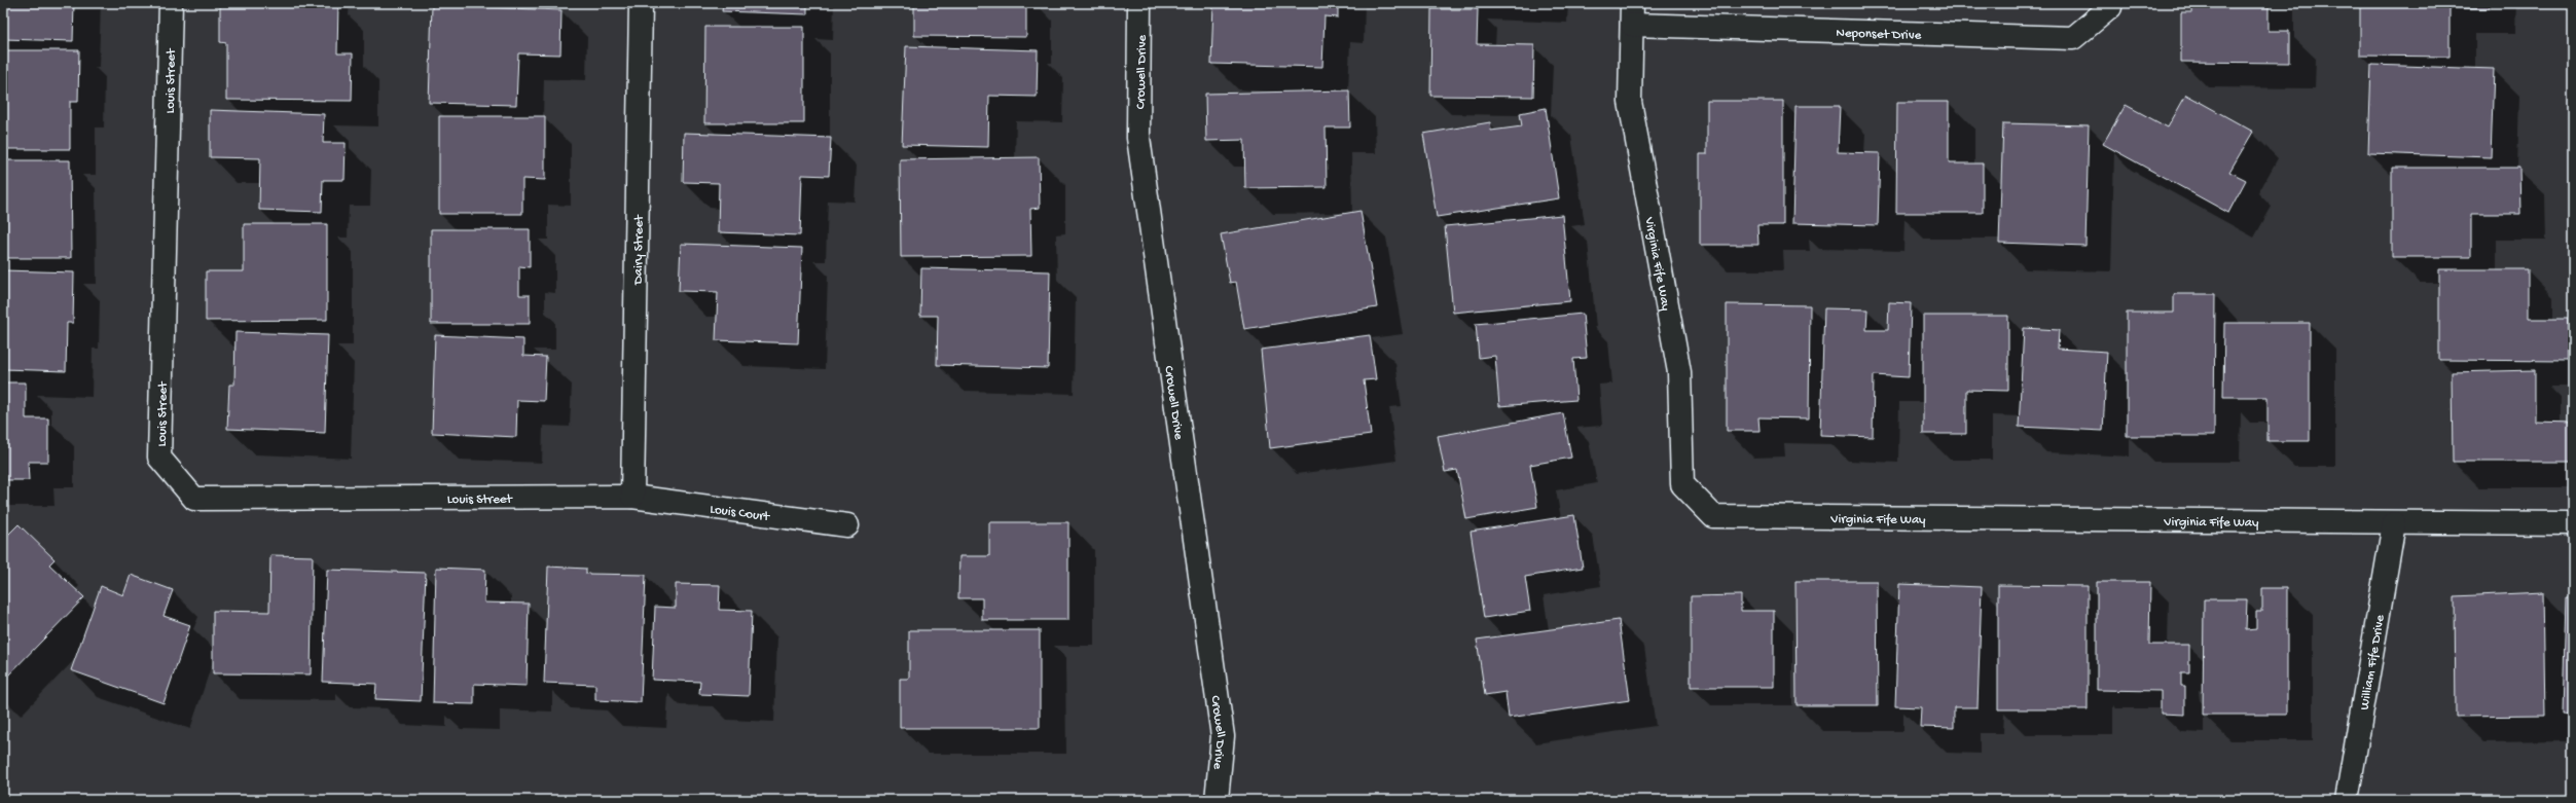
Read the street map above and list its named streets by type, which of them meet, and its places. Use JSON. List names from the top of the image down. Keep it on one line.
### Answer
{"streets":{"street":["Neponset Drive","Crowell Drive","Louis Street","Dairy Street","Virginia Fife Way","Louis Court","William Fife Drive"]},"crossings":[["Neponset Drive","Virginia Fife Way"],["Louis Street","Dairy Street"],["Louis Street","Louis Court"],["Dairy Street","Louis Court"],["Virginia Fife Way","William Fife Drive"]]}
